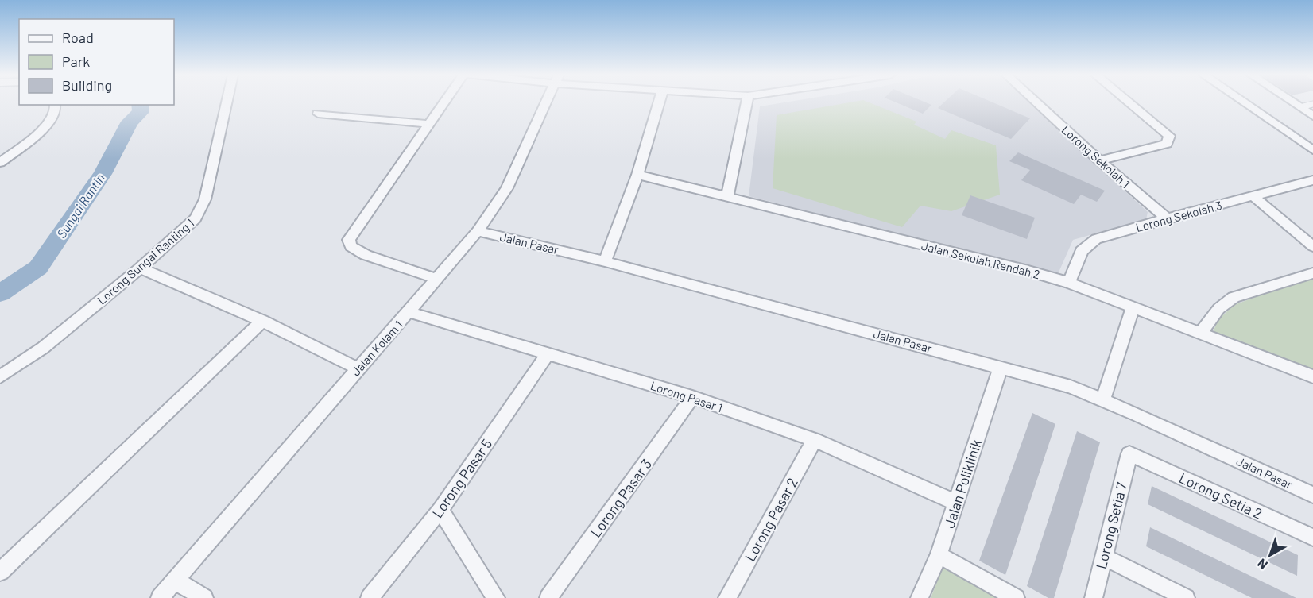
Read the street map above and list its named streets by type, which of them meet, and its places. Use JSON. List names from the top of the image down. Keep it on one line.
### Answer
{"streets":{"street":["Lorong Sekolah 1","Lorong Sekolah 3","Jalan Pasar","Jalan Sekolah Rendah 2","Lorong Sungai Ranting 1","Jalan Kolam 1","Lorong Pasar 1","Lorong Pasar 5","Jalan Poliklinik","Lorong Setia 2","Lorong Pasar 3","Lorong Pasar 2","Lorong Setia 7"]},"crossings":[["Lorong Sekolah 1","Lorong Sekolah 3"],["Lorong Sekolah 3","Jalan Sekolah Rendah 2"],["Jalan Pasar","Jalan Kolam 1"],["Jalan Pasar","Jalan Poliklinik"],["Jalan Kolam 1","Lorong Pasar 1"],["Lorong Pasar 1","Lorong Pasar 5"],["Lorong Pasar 1","Jalan Poliklinik"],["Lorong Pasar 1","Lorong Pasar 3"],["Lorong Pasar 1","Lorong Pasar 2"],["Lorong Setia 2","Lorong Setia 7"]],"water":["Sungai Rantin"],"legend":["Road","Park","Building"],"north":"bottom left"}
